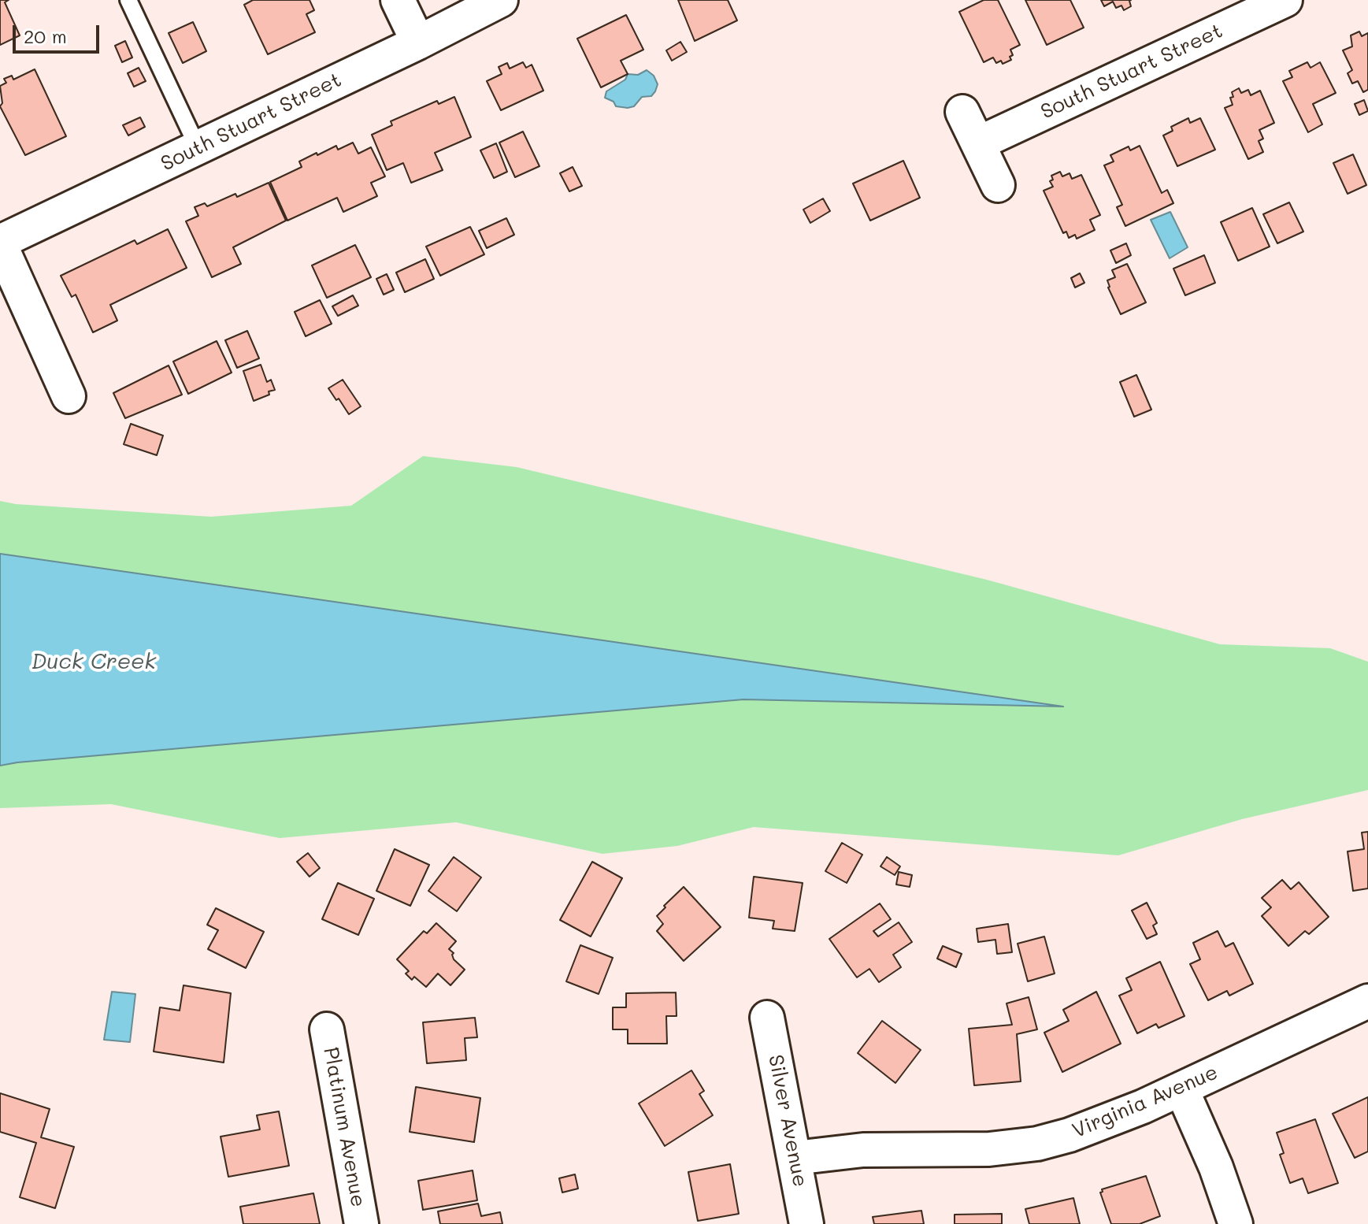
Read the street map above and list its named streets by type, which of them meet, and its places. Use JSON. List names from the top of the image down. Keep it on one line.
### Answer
{"streets":{"street":["South Stuart Street","Virginia Avenue","Silver Avenue","Platinum Avenue"]},"crossings":[["Virginia Avenue","Silver Avenue"]],"water":["Duck Creek"],"scale_bar":"20 m"}
